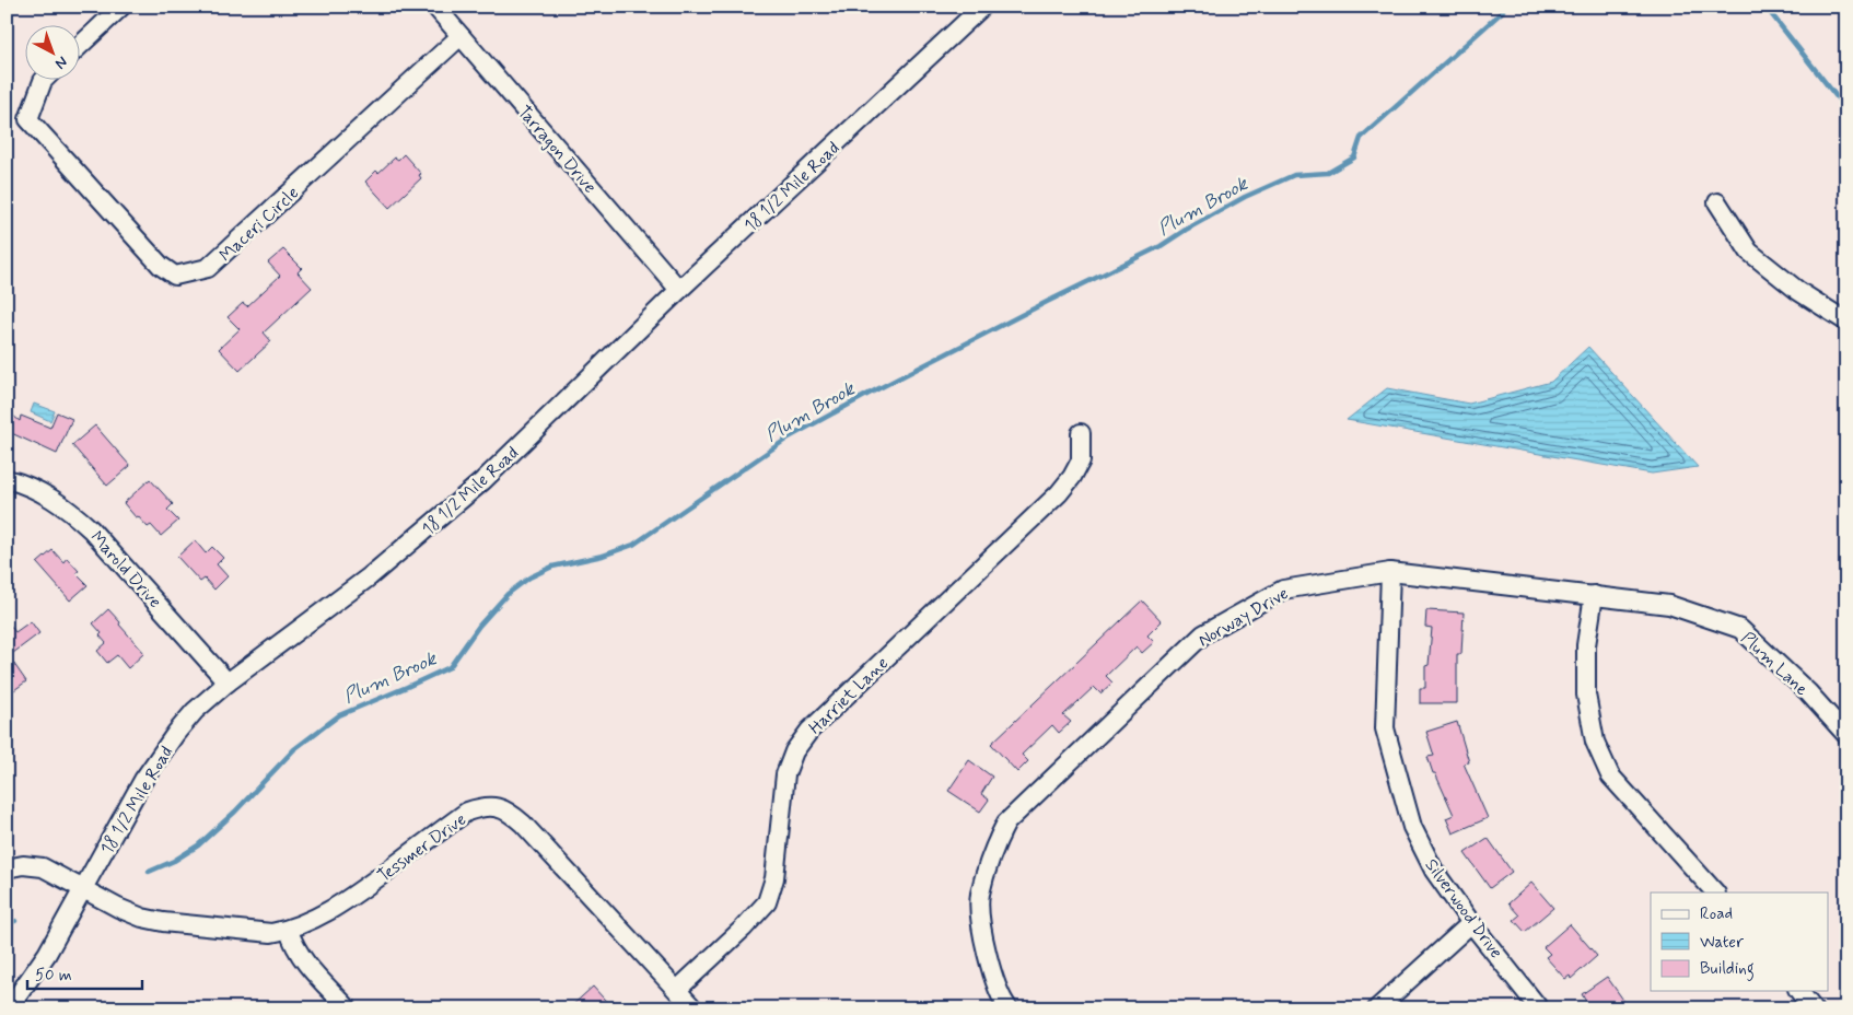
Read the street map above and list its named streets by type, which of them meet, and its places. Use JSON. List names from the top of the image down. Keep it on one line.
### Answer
{"streets":{"street":["Tarragon Drive","18 1/2 Mile Road","Maceri Circle","Marold Drive","Norway Drive","Plum Lane","Harriet Lane","Tessmer Drive","Silverwood Drive"]},"crossings":[["Tarragon Drive","18 1/2 Mile Road"],["Tarragon Drive","Maceri Circle"],["18 1/2 Mile Road","Marold Drive"],["18 1/2 Mile Road","Tessmer Drive"],["Norway Drive","Plum Lane"],["Norway Drive","Silverwood Drive"],["Harriet Lane","Tessmer Drive"]],"water":["Plum Brook"],"legend":["Road","Water","Building"],"scale_bar":"50 m","north":"bottom right"}
